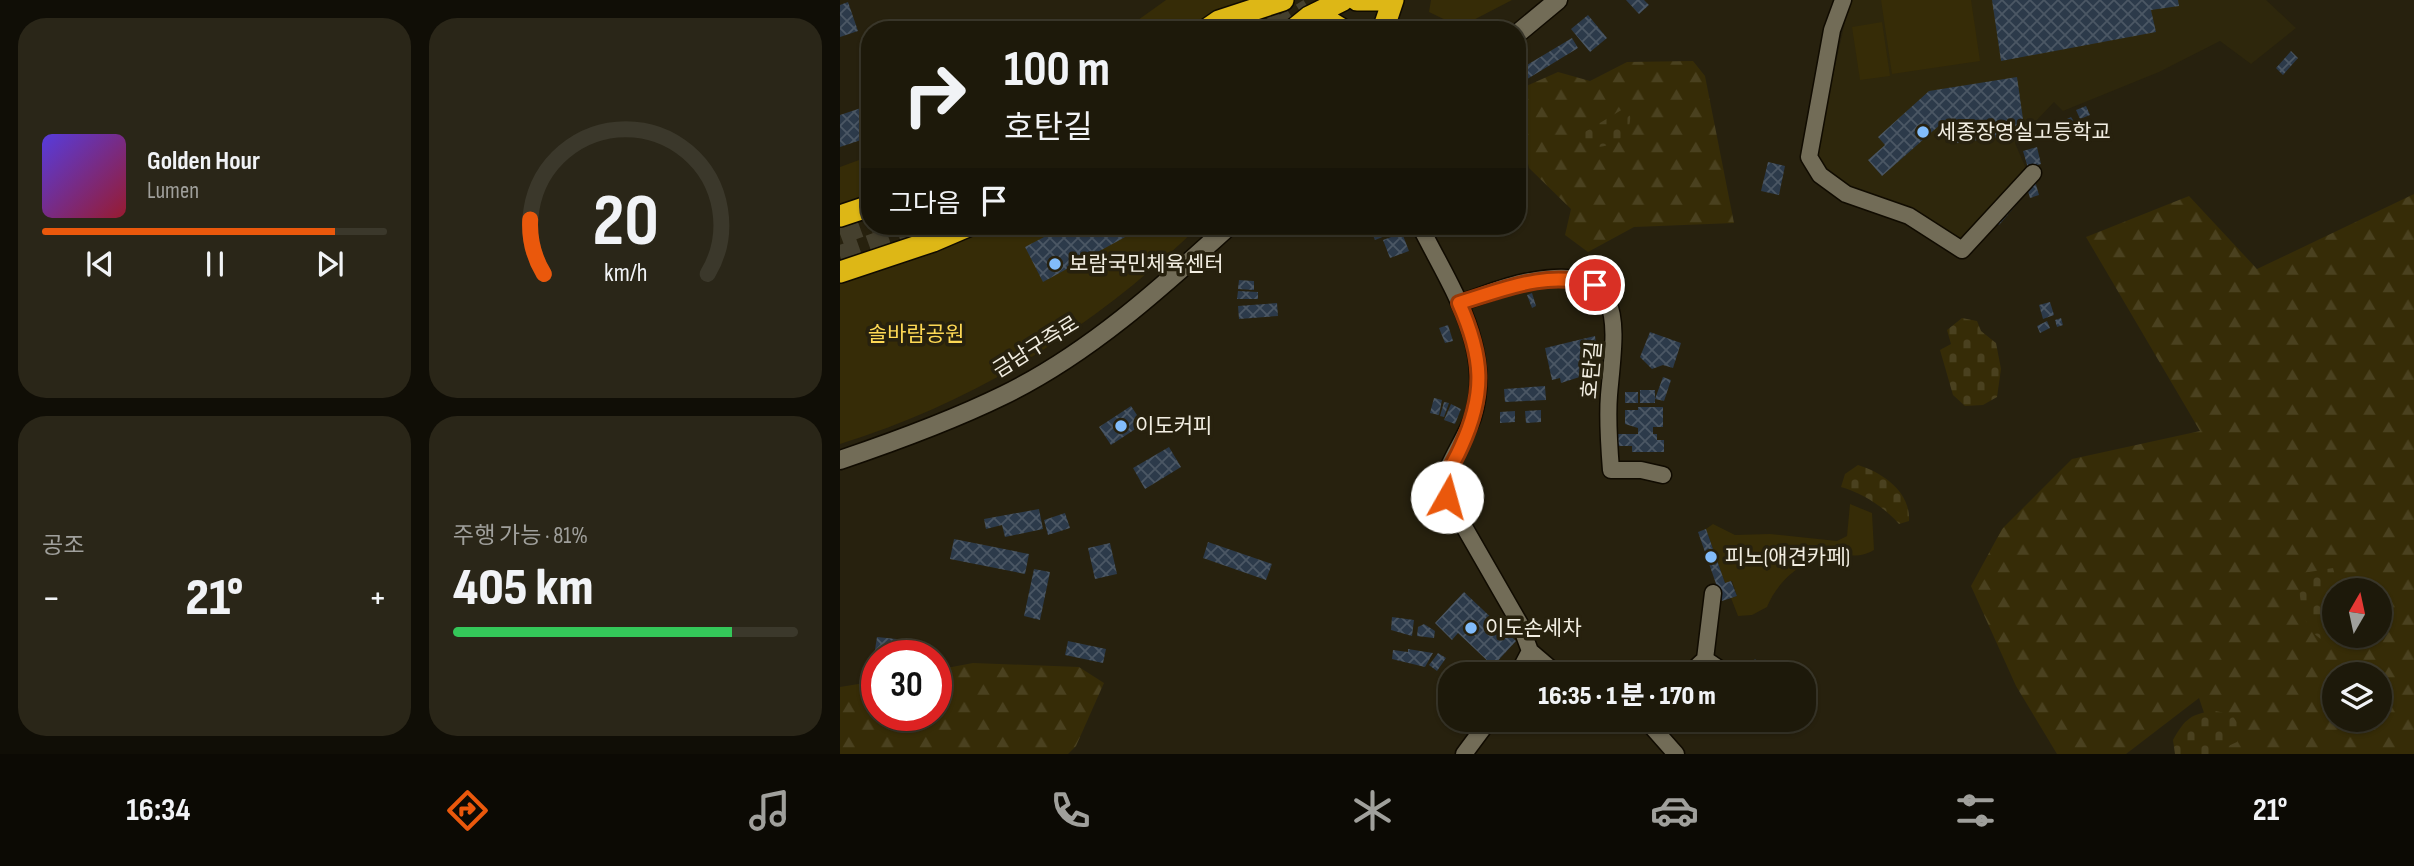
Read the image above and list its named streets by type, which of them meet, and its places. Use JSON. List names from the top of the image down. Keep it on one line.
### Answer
{"streets":{"main road":["금남구즉로"],"street":["호탄길"]},"parks":["솔바람공원"],"places":["세종장영실고등학교","보람국민체육센터","이도커피","피노(애견카페)","이도손세차"],"north":"top","page":{"turn":["100 m","호탄길"],"song":["Golden Hour","Lumen"],"then":"그다음","tile":["공조",["주행 가능 · 81%","405 km"]],"heat":["−","21°","+"],"limit":"30","trip":"16:35 · 1 분 · 170 m","tabs":["16:34","21°"],"gauge":["20","km/h"]}}
